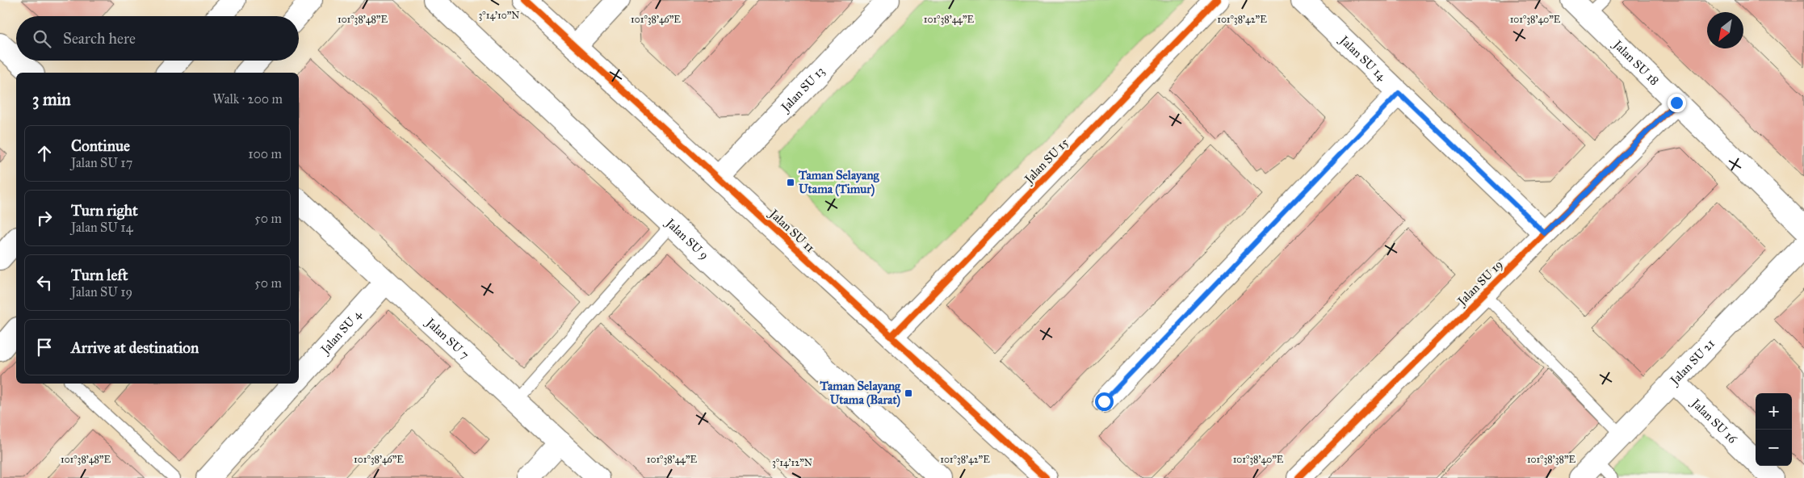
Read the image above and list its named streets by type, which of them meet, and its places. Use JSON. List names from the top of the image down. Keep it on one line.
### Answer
{"streets":{"street":["Jalan SU 14","Jalan SU 18","Jalan SU 13","Jalan SU 15","Jalan SU 11","Jalan SU 9","Jalan SU 19","Jalan SU 4","Jalan SU 7","Jalan SU 21","Jalan SU 16"]},"crossings":[["Jalan SU 14","Jalan SU 19"],["Jalan SU 18","Jalan SU 19"],["Jalan SU 13","Jalan SU 11"],["Jalan SU 15","Jalan SU 11"],["Jalan SU 4","Jalan SU 7"],["Jalan SU 21","Jalan SU 16"]],"places":{"transit":["Taman Selayang Utama (Timur)","Taman Selayang Utama (Barat)"]},"north":"bottom left","page":{"search":"Search here","heading":["3 min","Walk · 200 m"],"list":[["Continue","Jalan SU 17","100 m"],["Turn right","Jalan SU 14","50 m"],["Turn left","Jalan SU 19","50 m"],"Arrive at destination"],"map_buttons":["+","−"]},"coordinates":["3°14'10\"N","101°38'48\"E","101°38'46\"E","101°38'44\"E","101°38'42\"E","101°38'40\"E","101°38'38\"E","3°14'12\"N"]}
